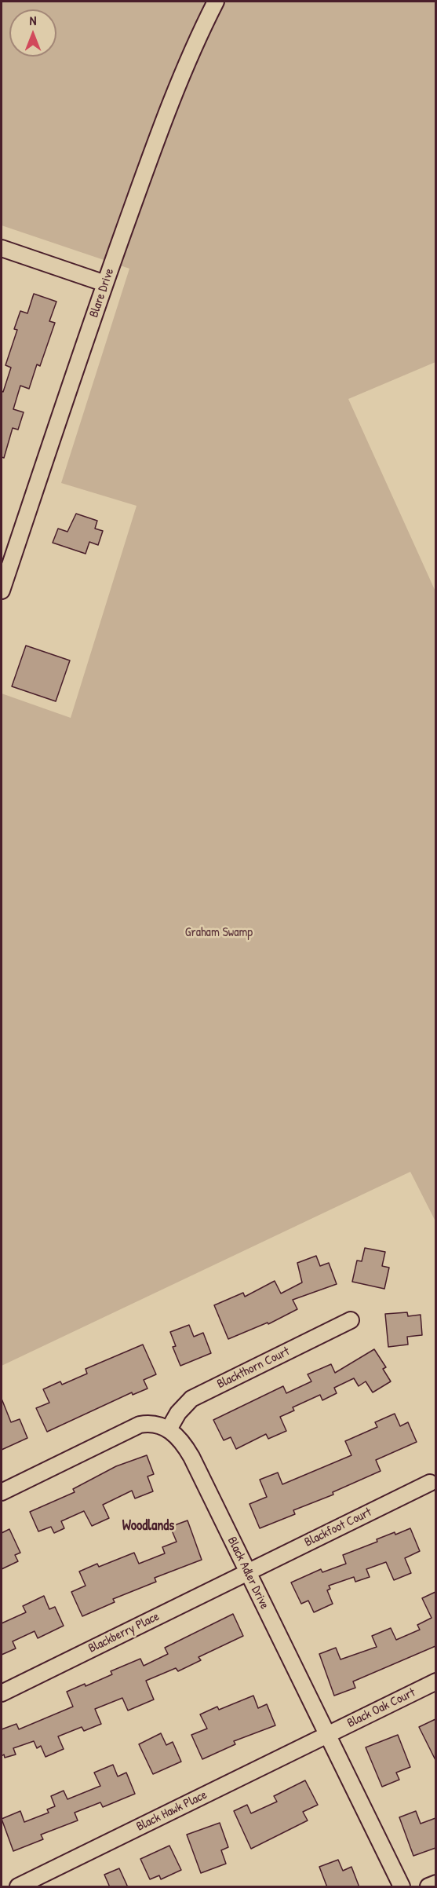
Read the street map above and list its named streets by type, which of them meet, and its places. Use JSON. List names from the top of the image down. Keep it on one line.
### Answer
{"streets":{"street":["Blare Drive","Blackthorn Court","Blackfoot Court","Black Adler Drive","Blackberry Place","Black Oak Court","Black Hawk Place"]},"crossings":[["Blackthorn Court","Black Adler Drive"],["Blackfoot Court","Black Adler Drive"],["Blackfoot Court","Blackberry Place"],["Black Adler Drive","Blackberry Place"],["Black Adler Drive","Black Oak Court"],["Black Adler Drive","Black Hawk Place"],["Black Oak Court","Black Hawk Place"]],"districts":["Woodlands"],"parks":["Graham Swamp"],"north":"top"}
